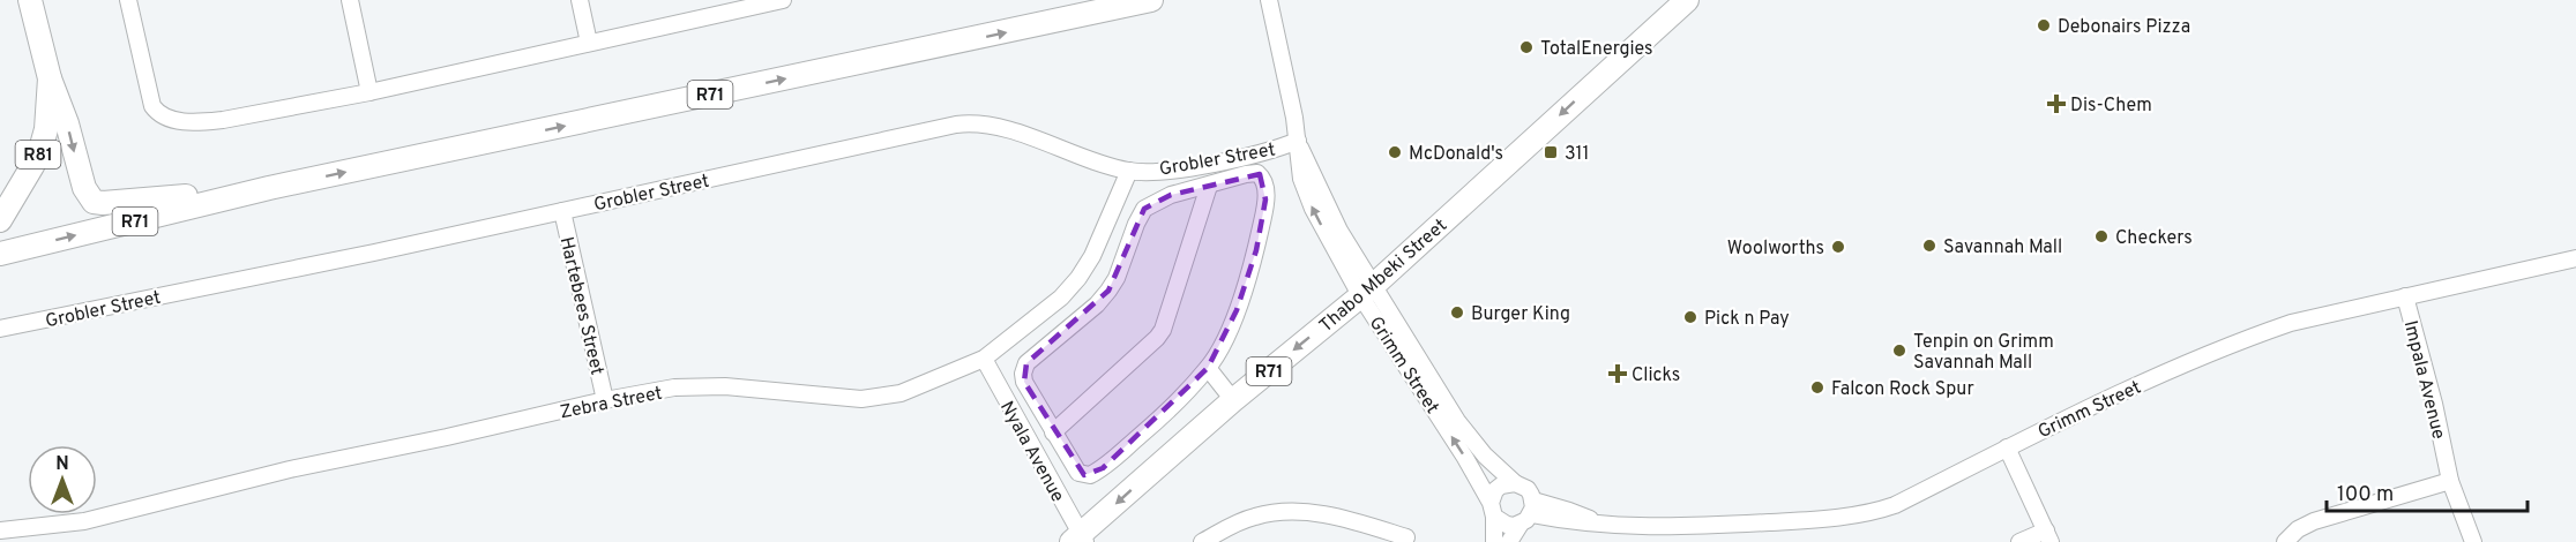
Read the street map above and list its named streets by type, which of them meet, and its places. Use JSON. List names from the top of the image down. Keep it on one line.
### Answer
{"streets":{"main road":["R71","R81","Thabo Mbeki Street"],"street":["Grobler Street","Hartebees Street","Grimm Street","Impala Avenue","Zebra Street","Nyala Avenue"]},"crossings":[["Grobler Street","Hartebees Street"],["Grobler Street","Grimm Street"],["Grobler Street","Zebra Street"],["Thabo Mbeki Street","Grimm Street"],["Thabo Mbeki Street","Nyala Avenue"],["Hartebees Street","Zebra Street"],["Grimm Street","Impala Avenue"],["Zebra Street","Nyala Avenue"]],"one_way":["Thabo Mbeki Street"],"places":{"other":["Debonairs Pizza","TotalEnergies","McDonald's","Checkers","Savannah Mall","Woolworths","Burger King","Pick n Pay","Tenpin on Grimm Savannah Mall","Falcon Rock Spur"],"health":["Dis-Chem","Clicks"],"transit":["311"]},"scale_bar":"100 m","north":"top"}
